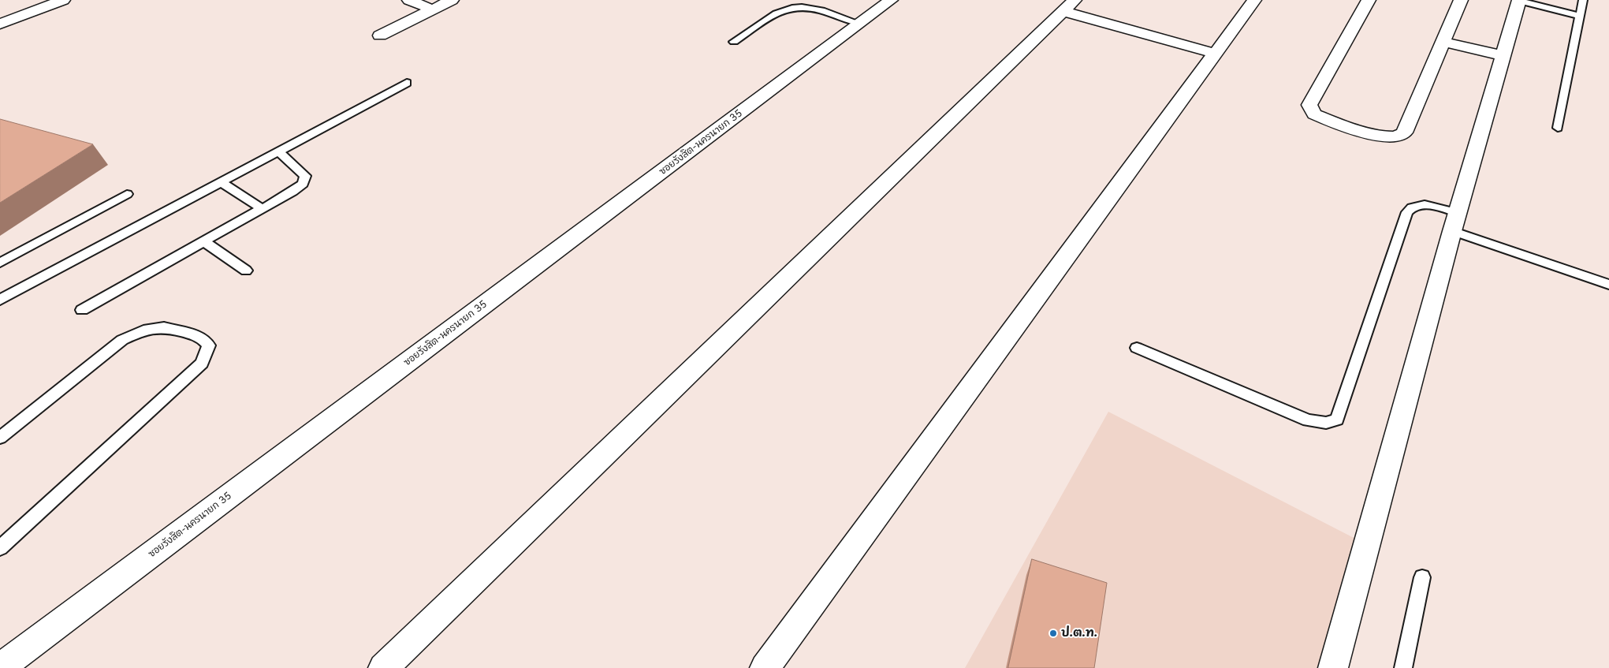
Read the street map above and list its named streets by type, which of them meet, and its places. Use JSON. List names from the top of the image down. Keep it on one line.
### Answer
{"streets":{"street":["ซอยรังสิต-นครนายก 35"]},"places":["ป.ต.ท."]}
